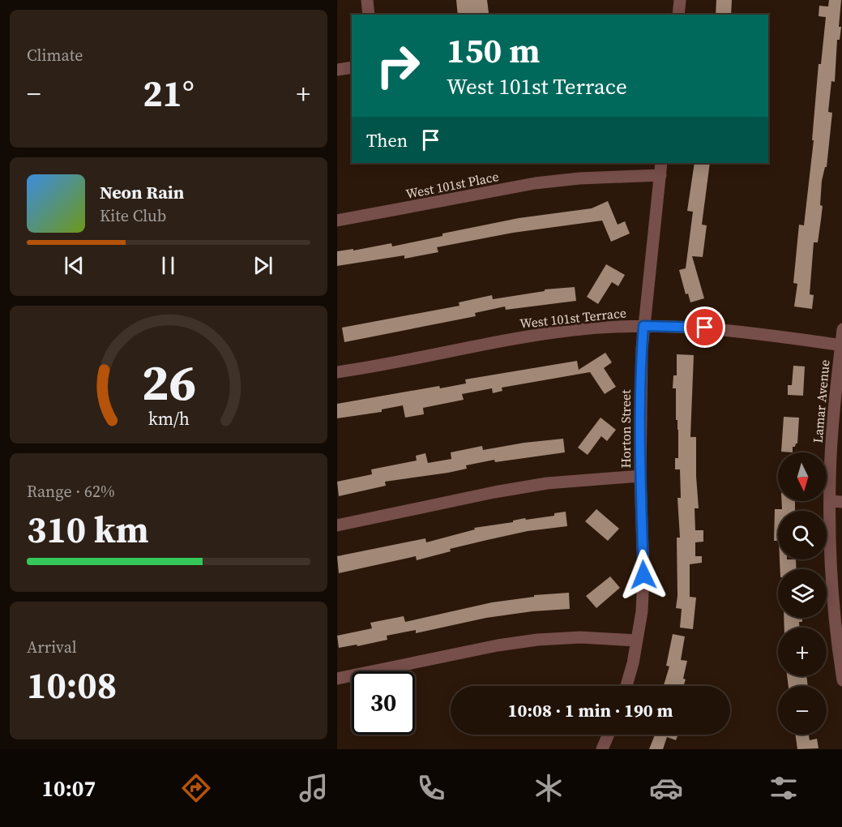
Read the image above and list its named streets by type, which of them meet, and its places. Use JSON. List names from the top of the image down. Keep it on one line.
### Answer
{"streets":{"street":["West 101st Place","West 101st Terrace","Lamar Avenue","Horton Street"]},"crossings":[["West 101st Place","Horton Street"],["West 101st Terrace","Lamar Avenue"],["West 101st Terrace","Horton Street"]],"north":"bottom","page":{"tile":["Climate",["Range · 62%","310 km"],["Arrival","10:08"]],"turn":["150 m","West 101st Terrace"],"heat":["−","21°","+"],"then":"Then","song":["Neon Rain","Kite Club"],"map_buttons":["+","−"],"limit":"30","trip":"10:08 · 1 min · 190 m","tabs":"10:07","gauge":["26","km/h"]}}
